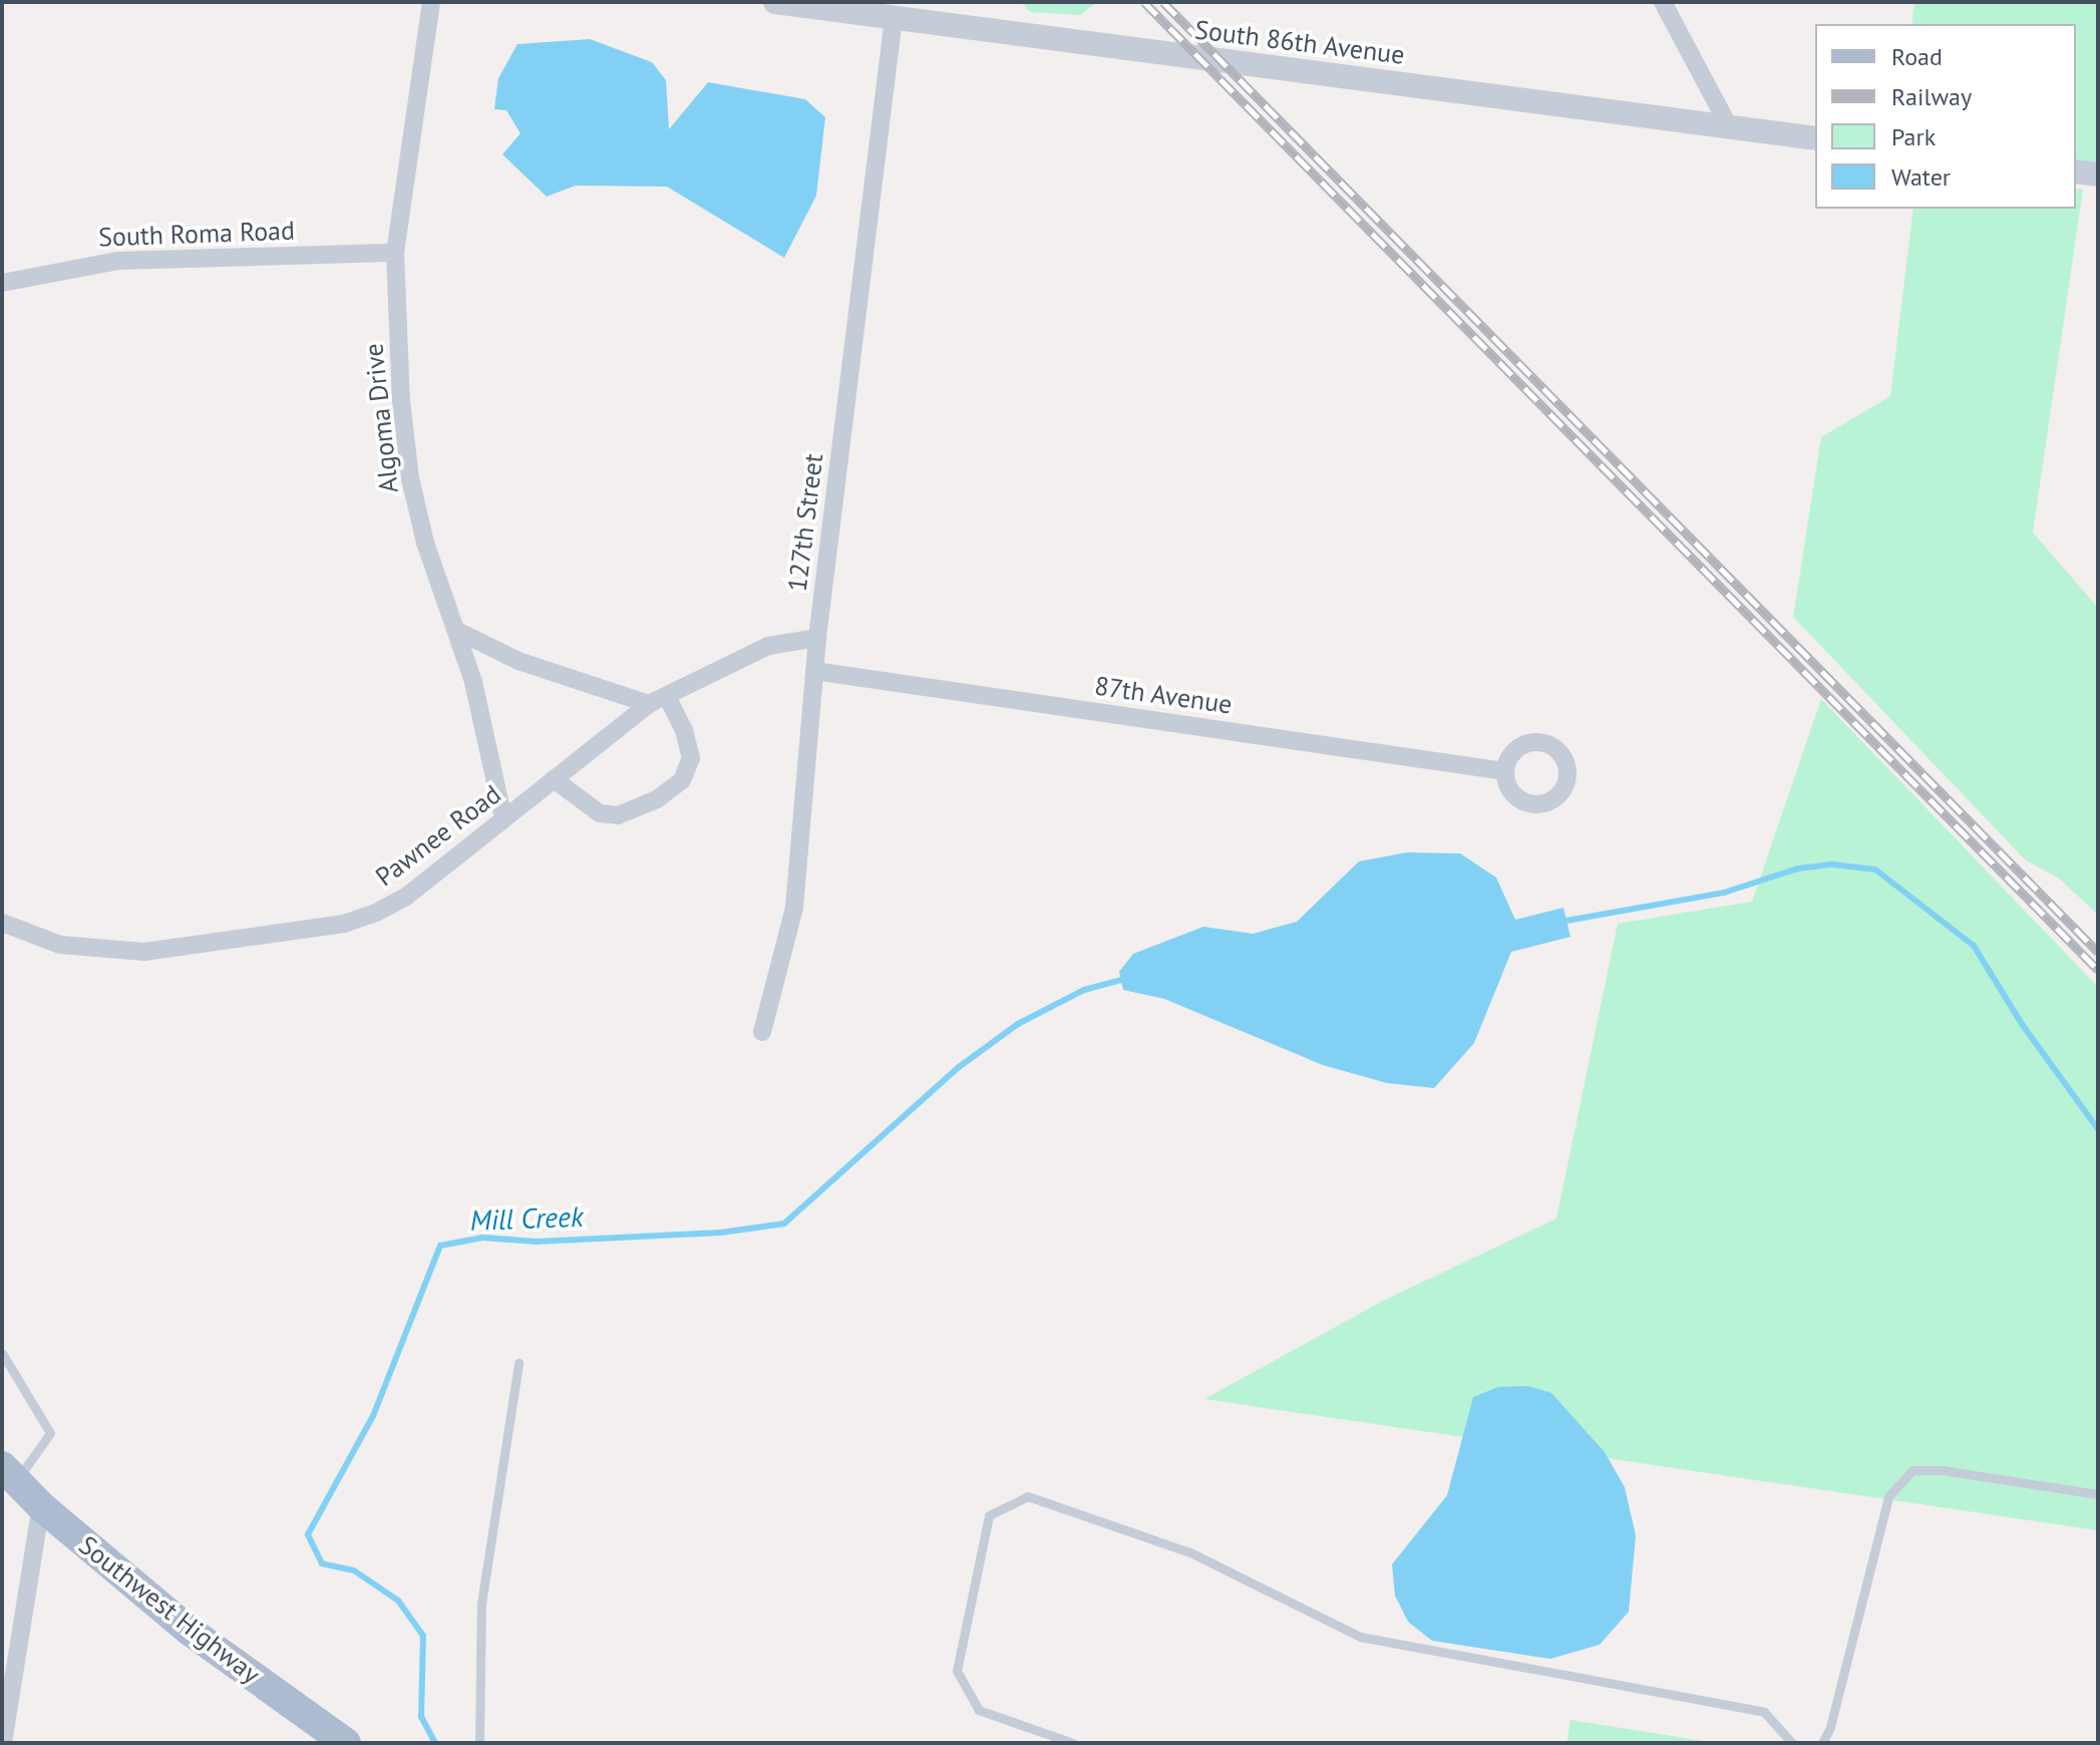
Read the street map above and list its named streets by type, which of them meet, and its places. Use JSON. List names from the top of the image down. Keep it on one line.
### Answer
{"streets":{"main road":["Southwest Highway"],"street":["South 86th Avenue","South Roma Road","Algoma Drive","127th Street","87th Avenue","Pawnee Road"]},"crossings":[["South 86th Avenue","127th Street"],["South Roma Road","Algoma Drive"],["Algoma Drive","Pawnee Road"],["127th Street","87th Avenue"],["127th Street","Pawnee Road"]],"water":["Mill Creek"],"legend":["Road","Railway","Park","Water"]}
